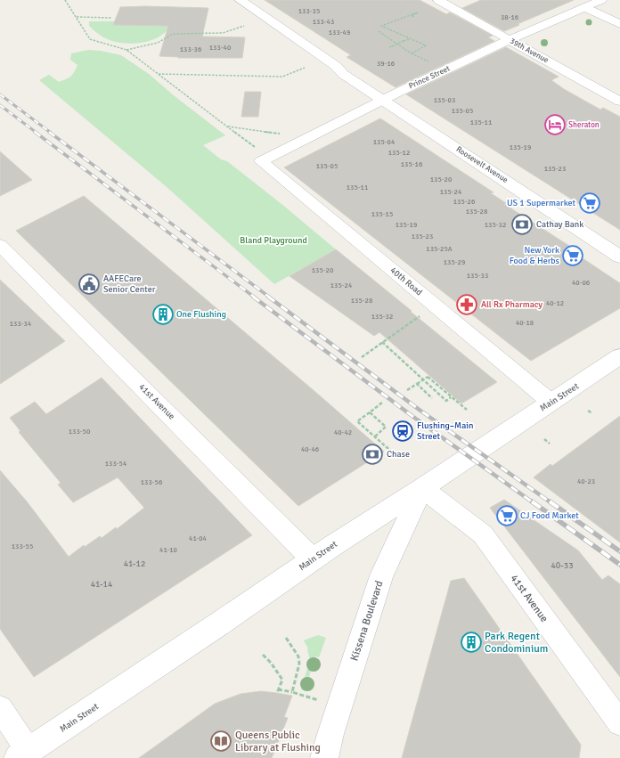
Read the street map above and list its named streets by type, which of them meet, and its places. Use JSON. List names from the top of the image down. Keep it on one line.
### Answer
{"streets":{"main road":["Roosevelt Avenue","Main Street","Kissena Boulevard"],"street":["39th Avenue","Prince Street","40th Road","41st Avenue"]},"crossings":[["39th Avenue","Prince Street"],["Prince Street","Roosevelt Avenue"],["Prince Street","40th Road"],["40th Road","Main Street"],["Main Street","41st Avenue"],["Main Street","Kissena Boulevard"],["41st Avenue","Kissena Boulevard"]],"parks":["Bland Playground"],"places":{"hotel":["Sheraton"],"supermarket":["US 1 Supermarket","New York Food & Herbs","CJ Food Market"],"bank":["Cathay Bank","Chase"],"public building":["AAFECare Senior Center"],"pharmacy":["All Rx Pharmacy"],"building":["One Flushing","Park Regent Condominium"],"station":["Flushing–Main Street"],"library":["Queens Public Library at Flushing"]},"house_numbers":["133-35","38-16","133-43","133-49","133-40","133-36","39-16","135-03","135-05","135-11","135-04","135-19","135-12","135-16","135-05","135-23","135-20","135-11","135-24","135-26","135-28","135-15","135-19","135-32","135-23","135-25A","135-29","135-20","135-33","40-06","135-24","135-28","40-12","135-32","40-18","133-34","133-50","40-42","40-46","133-54","40-23","133-56","41-04","133-55","41-10","41-12","40-33","41-14"]}
